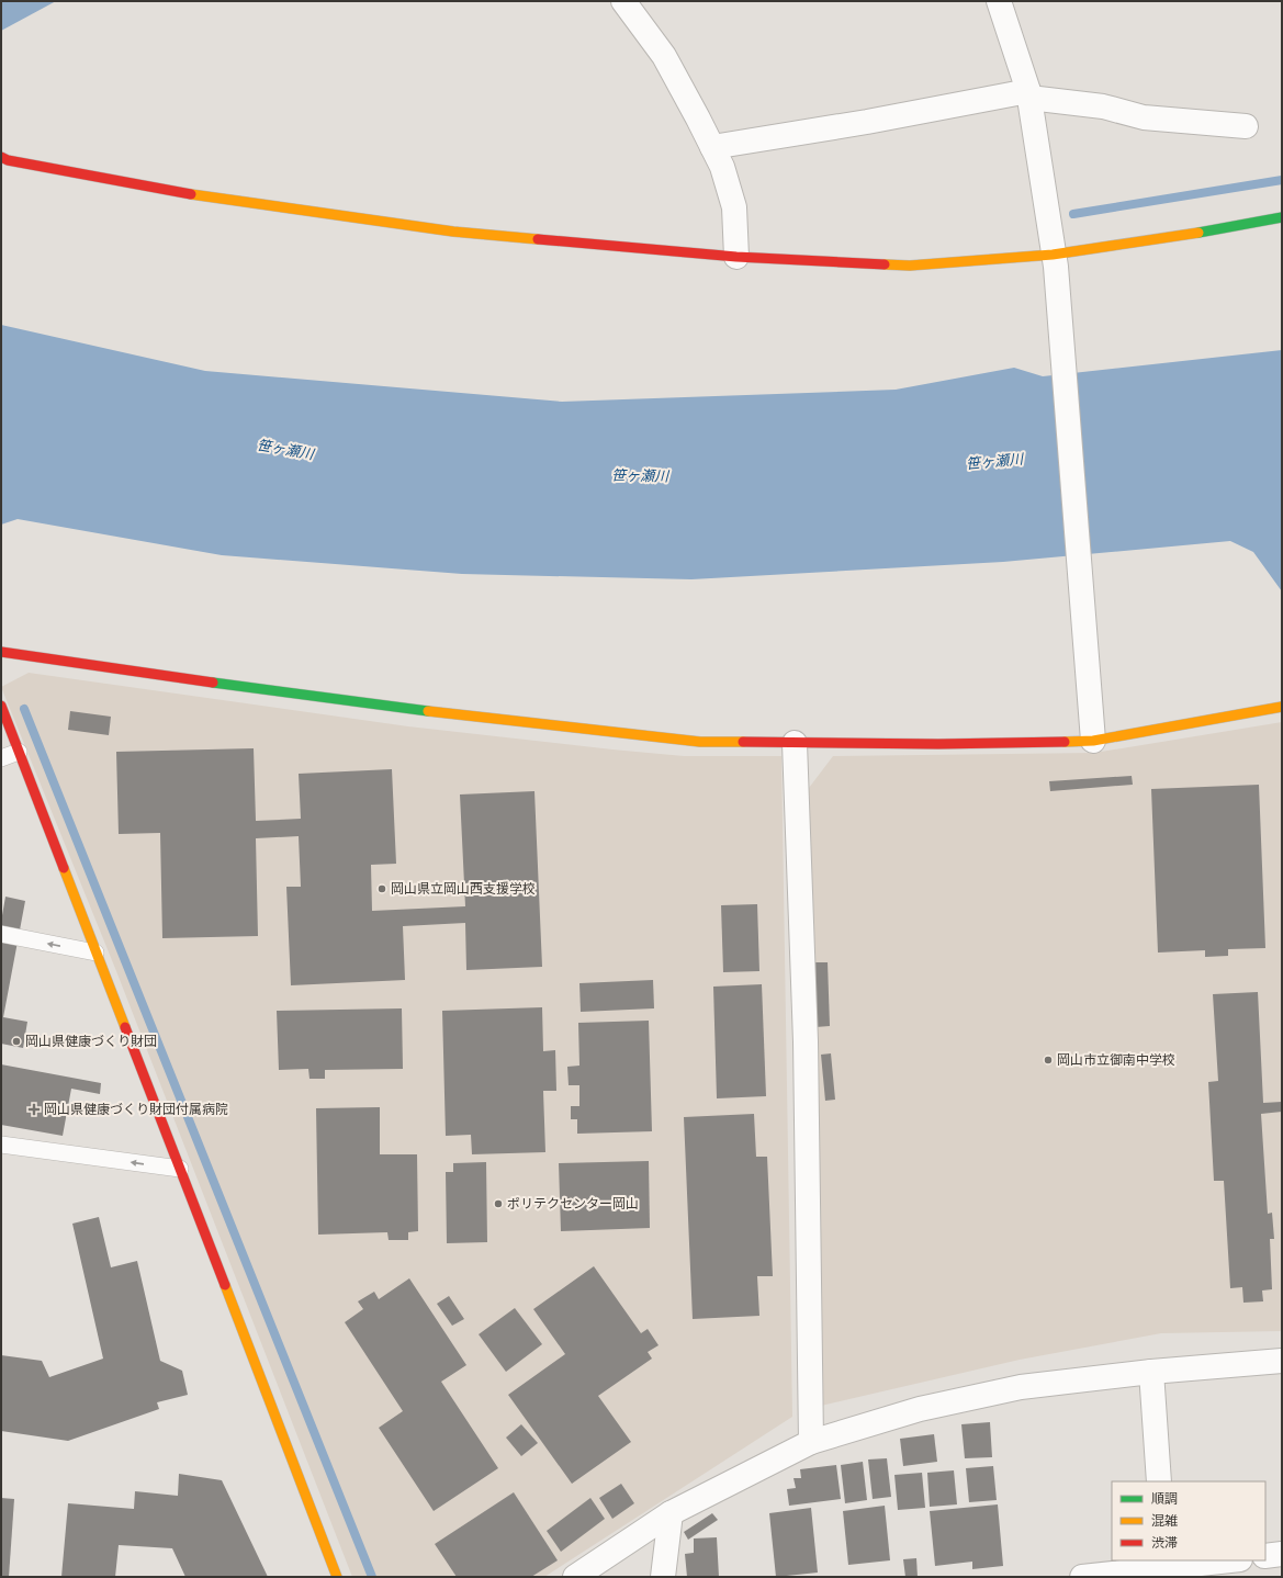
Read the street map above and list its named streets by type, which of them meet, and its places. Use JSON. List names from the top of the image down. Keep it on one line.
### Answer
{"water":["笹ヶ瀬川"],"places":{"other":["岡山県立岡山西支援学校","岡山県健康づくり財団","岡山市立御南中学校","ポリテクセンター岡山"],"health":["岡山県健康づくり財団付属病院"]},"legend":["順調","混雑","渋滞"]}
